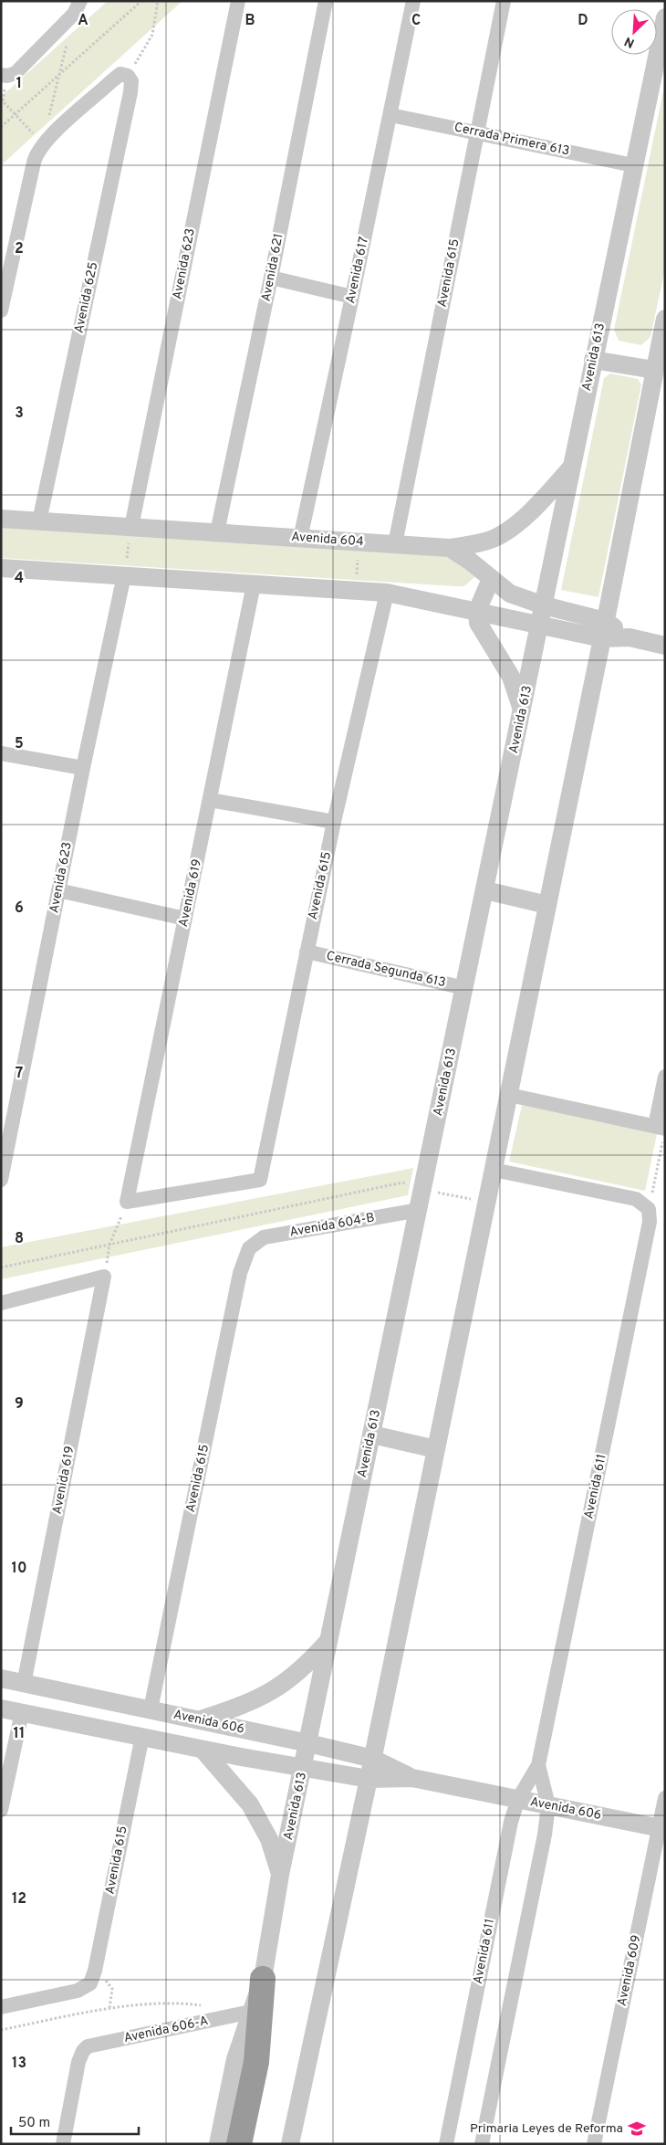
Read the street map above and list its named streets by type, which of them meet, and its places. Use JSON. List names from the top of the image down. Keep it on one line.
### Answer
{"streets":{"street":["Cerrada Primera 613","Avenida 623","Avenida 621","Avenida 617","Avenida 615","Avenida 625","Avenida 613","Avenida 604","Avenida 619","Cerrada Segunda 613","Avenida 604-B","Avenida 611","Avenida 606","Avenida 609","Avenida 606-A"]},"crossings":[["Cerrada Primera 613","Avenida 617"],["Cerrada Primera 613","Avenida 615"],["Cerrada Primera 613","Avenida 613"],["Avenida 623","Avenida 604"],["Avenida 621","Avenida 604"],["Avenida 617","Avenida 604"],["Avenida 615","Avenida 604"],["Avenida 615","Avenida 619"],["Avenida 615","Cerrada Segunda 613"],["Avenida 615","Avenida 604-B"],["Avenida 615","Avenida 606"],["Avenida 625","Avenida 604"],["Avenida 613","Avenida 604"],["Avenida 613","Cerrada Segunda 613"],["Avenida 613","Avenida 604-B"],["Avenida 613","Avenida 606"],["Avenida 613","Avenida 606-A"],["Avenida 619","Avenida 606"],["Avenida 611","Avenida 606"],["Avenida 606","Avenida 609"]],"places":{"school or university":["Primaria Leyes de Reforma"]},"scale_bar":"50 m","north":"bottom left","grid":{"columns":["A","B","C","D"],"rows":["1","2","3","4","5","6","7","8","9","10","11","12","13"]}}
